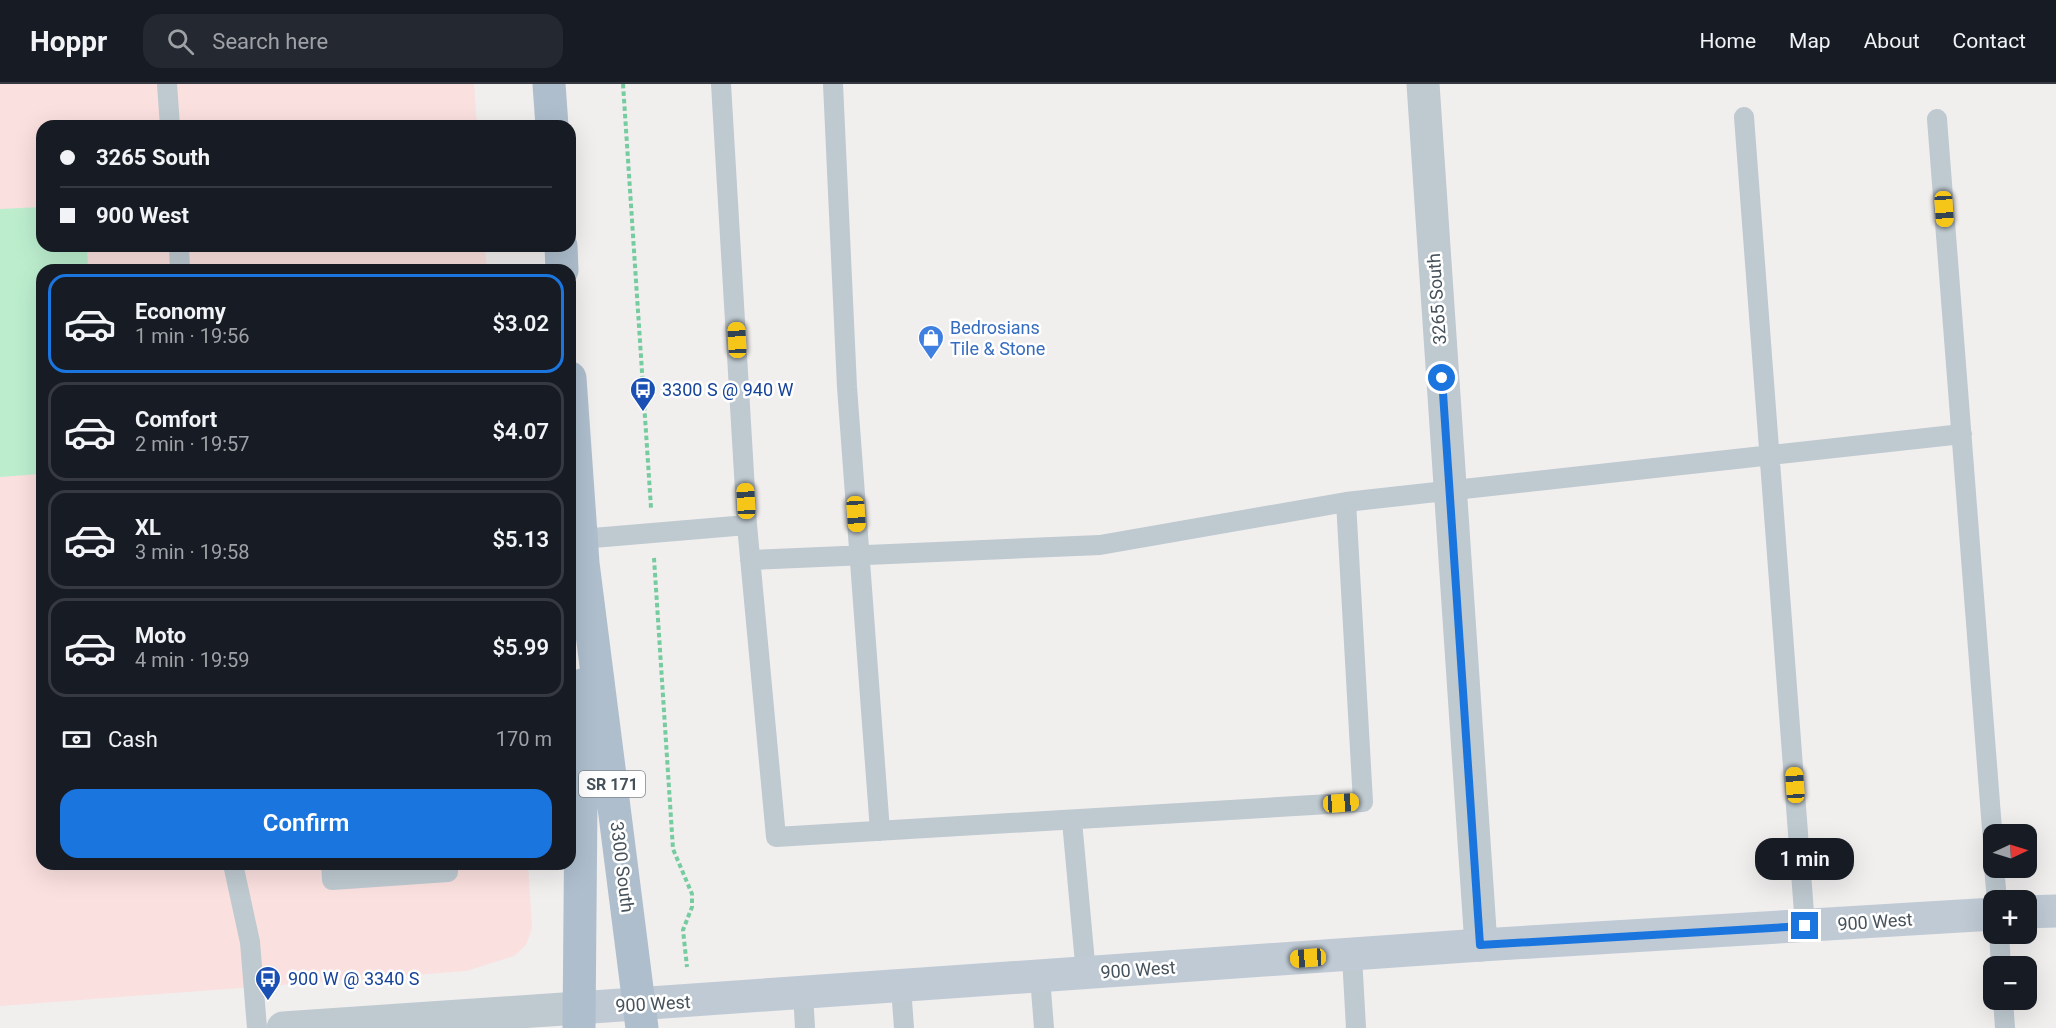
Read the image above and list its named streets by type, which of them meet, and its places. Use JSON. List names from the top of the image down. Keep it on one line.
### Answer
{"streets":{"main road":["SR 171","3300 South","900 West"],"street":["3265 South"]},"crossings":[["3265 South","900 West"],["3300 South","900 West"]],"places":{"shop":["Bedrosians Tile & Stone"],"bus stop":["3300 S @ 940 W","900 W @ 3340 S"]},"north":"right","page":{"header":"Hoppr","search":"Search here","nav":["Home","Map","About","Contact"],"banner":["3265 South","900 West"],"list":[{"name":"Economy","note":"1 min · 19:56","value":"$3.02"},{"name":"Comfort","note":"2 min · 19:57","value":"$4.07"},{"name":"XL","note":"3 min · 19:58","value":"$5.13"},{"name":"Moto","note":"4 min · 19:59","value":"$5.99"}],"pay":["Cash","170 m"],"buttons":"Confirm","map_buttons":["+","−"],"bubble":"1 min"}}
